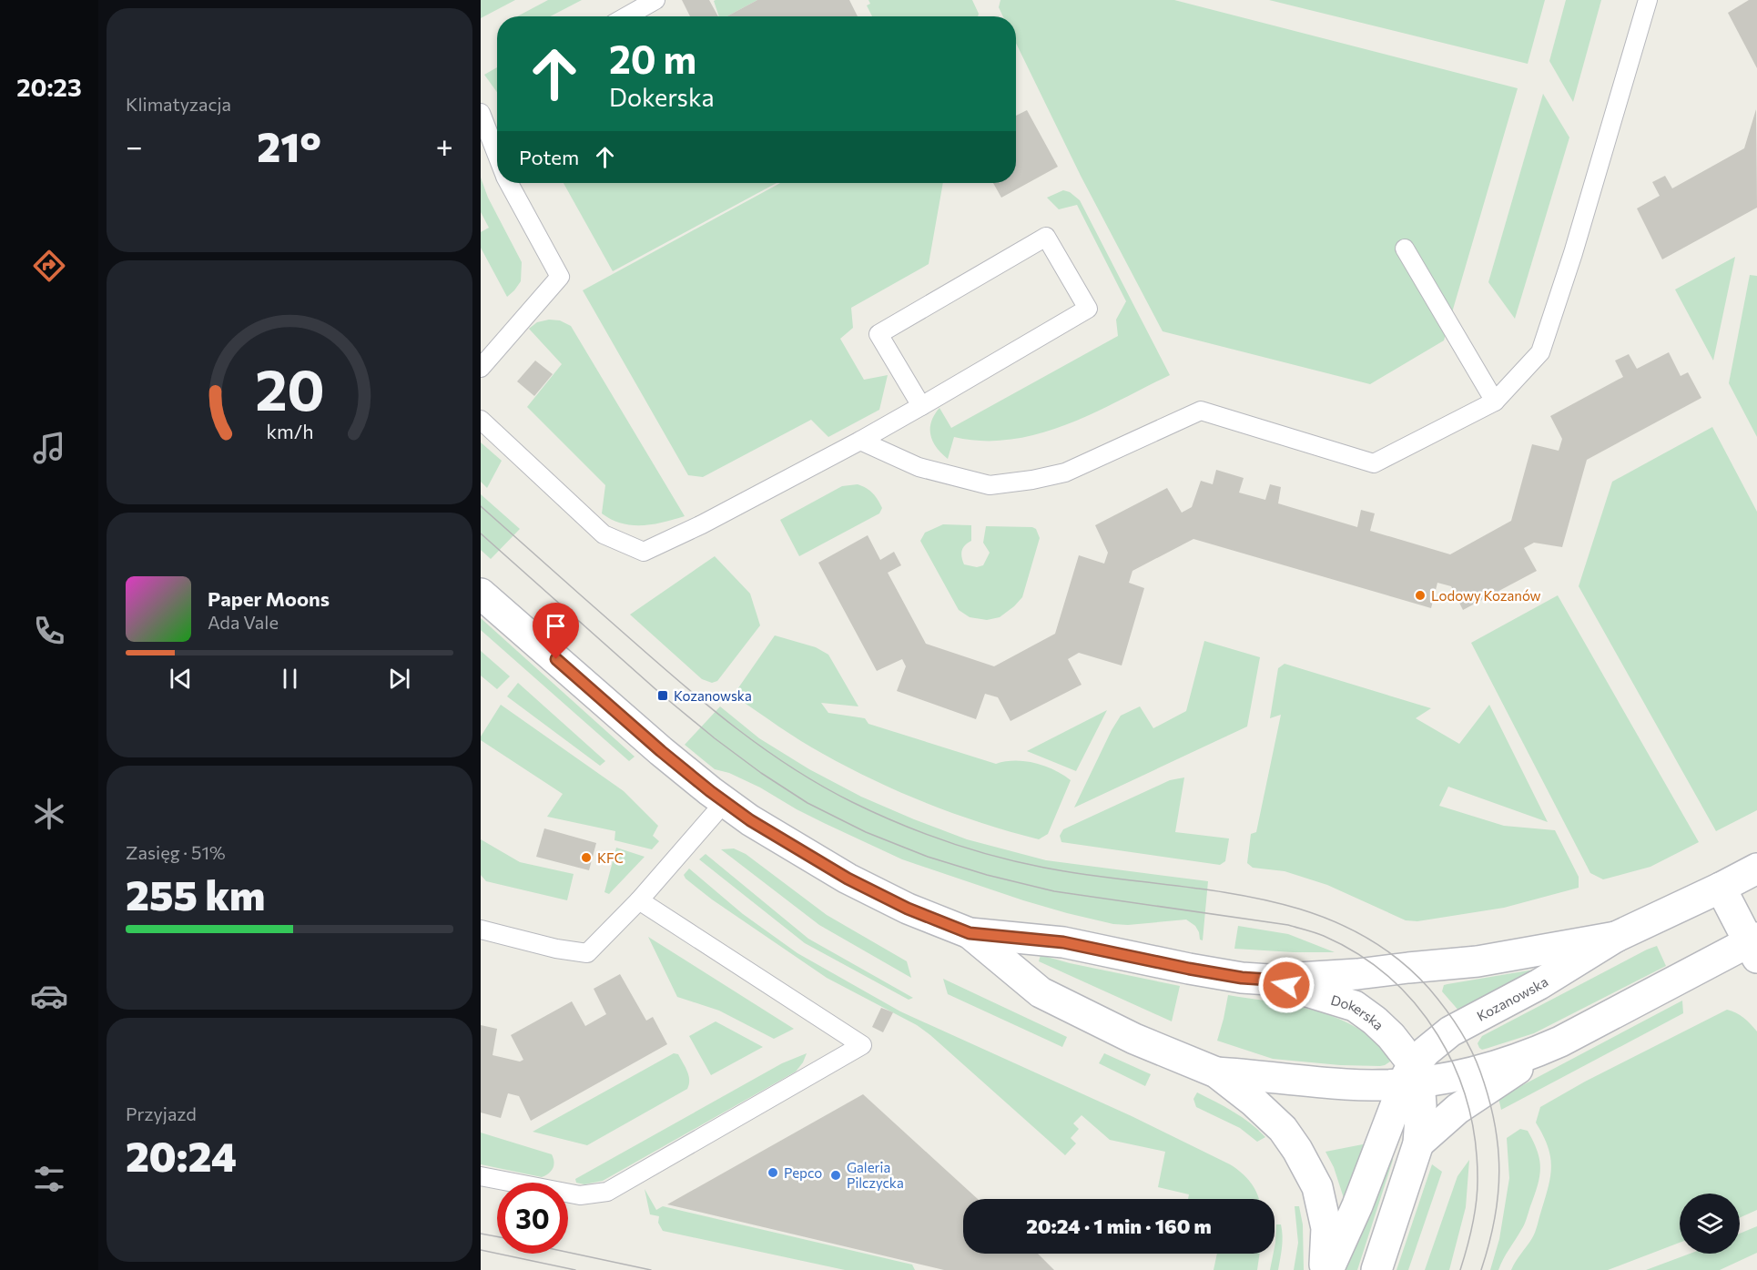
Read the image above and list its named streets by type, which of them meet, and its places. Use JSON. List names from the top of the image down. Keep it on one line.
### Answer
{"streets":{"street":["Kozanowska","Dokerska"]},"crossings":[["Kozanowska","Dokerska"]],"places":{"other":["Lodowy Kozanów","KFC","Pepco","Galeria Pilczycka"],"transit":["Kozanowska"]},"page":{"tabs":"20:23","tile":["Klimatyzacja",["Zasięg · 51%","255 km"],["Przyjazd","20:24"]],"turn":["20 m","Dokerska"],"heat":["−","21°","+"],"then":"Potem","song":["Paper Moons","Ada Vale"],"limit":"30","trip":"20:24 · 1 min · 160 m","gauge":["20","km/h"]}}
